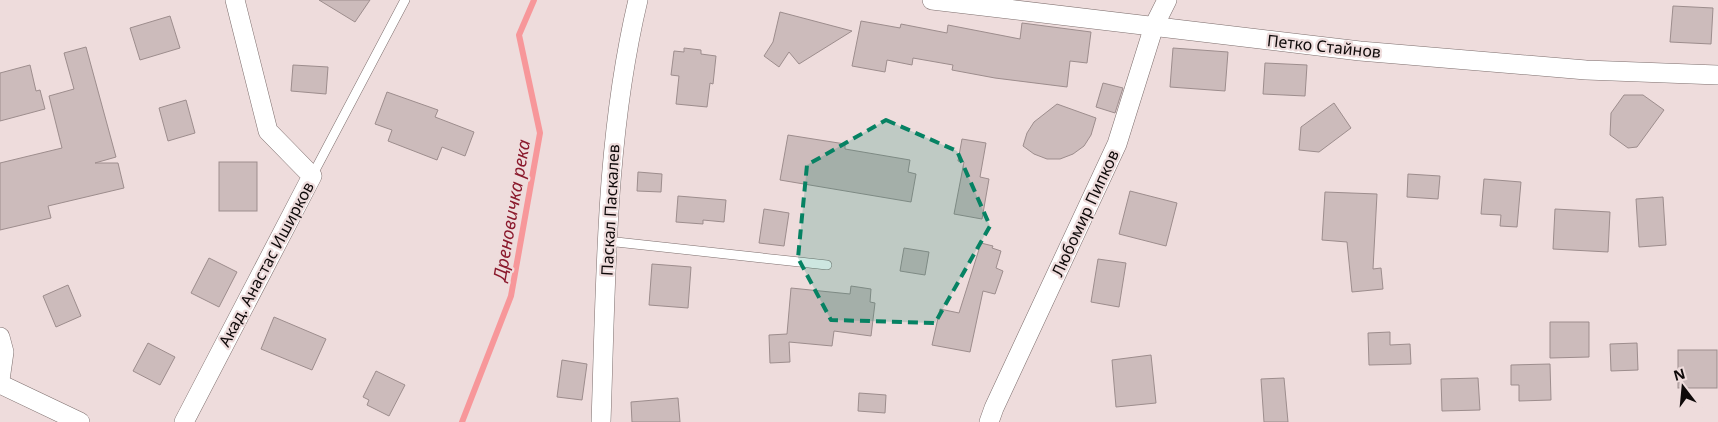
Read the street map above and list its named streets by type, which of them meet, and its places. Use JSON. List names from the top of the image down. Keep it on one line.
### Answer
{"streets":{"street":["Петко Стайнов","Паскал Паскалев","Любомир Пипков","Акад. Анастас Иширков"]},"crossings":[["Петко Стайнов","Любомир Пипков"]],"water":["Дреновичка река"],"north":"top"}
